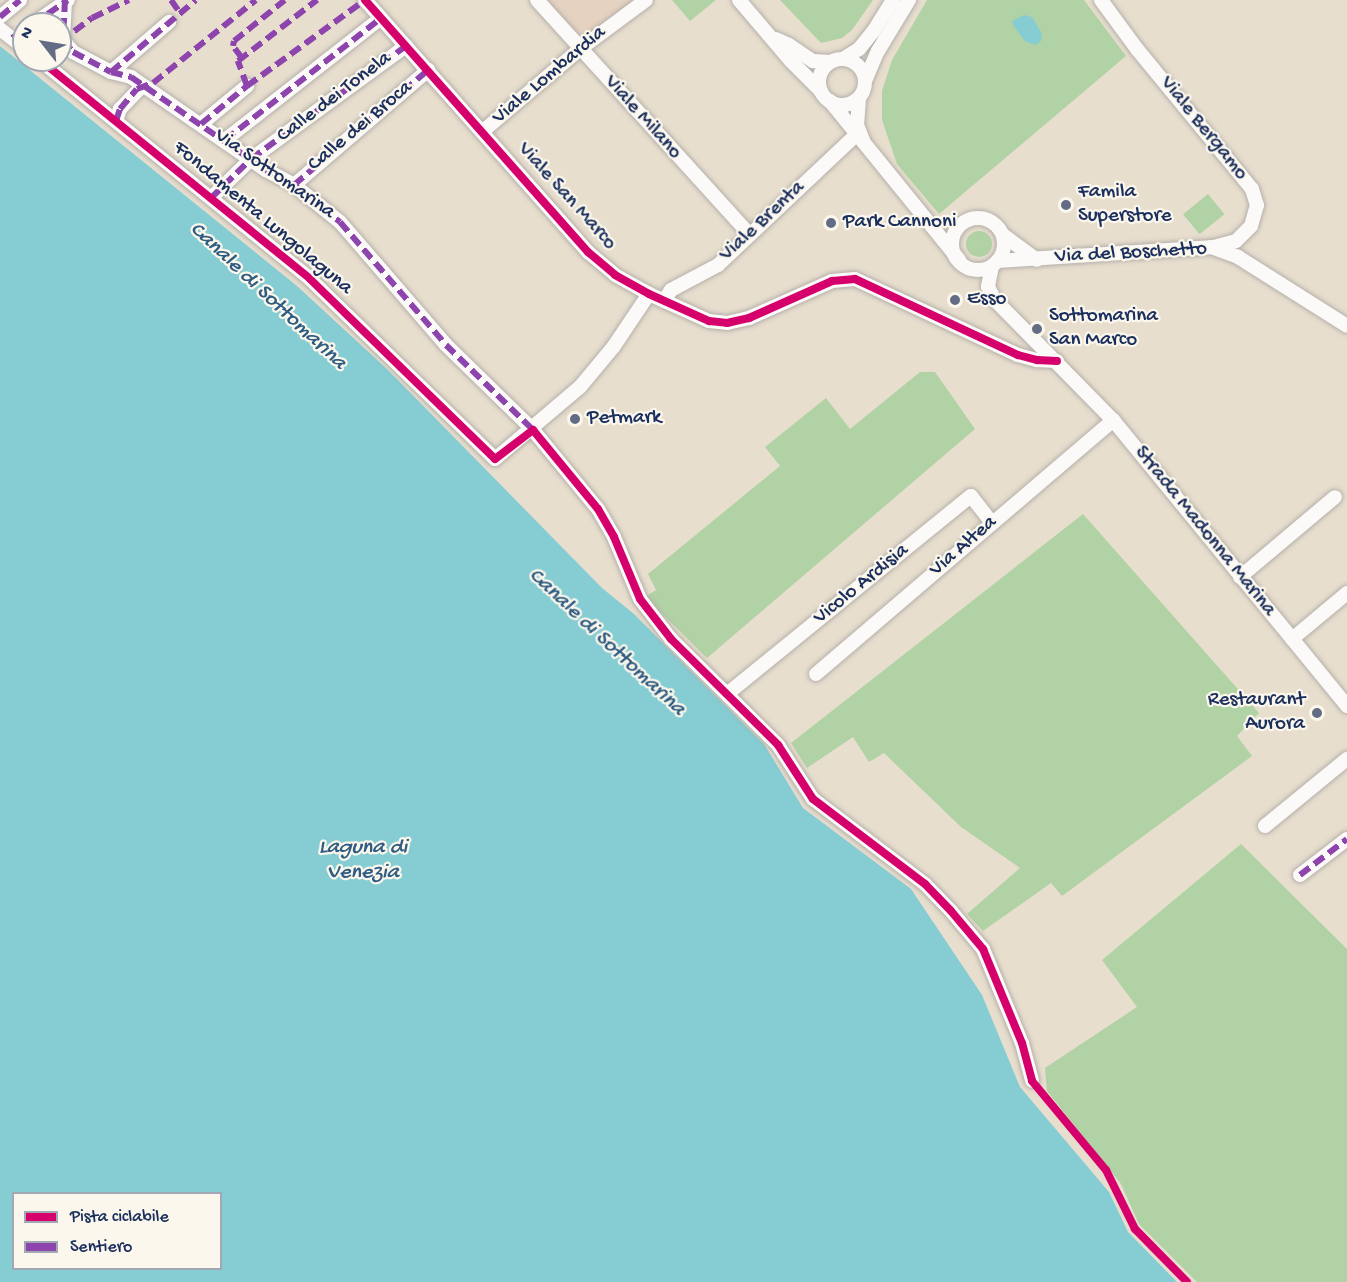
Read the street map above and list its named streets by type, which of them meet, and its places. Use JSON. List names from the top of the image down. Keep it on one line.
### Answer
{"streets":{"street":["Viale Lombardia","Calle dei Tonela","Viale Milano","Calle dei Broca","Viale Bergamo","Via Sottomarina","Viale San Marco","Fondamenta Lungolaguna","Viale Brenta","Via del Boschetto","Strada Madonna Marina","Via Altea","Vicolo Ardisia"]},"crossings":[["Viale Lombardia","Viale Milano"],["Viale Lombardia","Viale San Marco"],["Calle dei Tonela","Via Sottomarina"],["Calle dei Tonela","Viale San Marco"],["Calle dei Tonela","Fondamenta Lungolaguna"],["Viale Milano","Viale Brenta"],["Calle dei Broca","Via Sottomarina"],["Calle dei Broca","Viale San Marco"],["Viale Bergamo","Via del Boschetto"],["Via Sottomarina","Fondamenta Lungolaguna"],["Via Sottomarina","Vicolo Ardisia"],["Viale San Marco","Fondamenta Lungolaguna"],["Viale San Marco","Viale Brenta"],["Viale San Marco","Strada Madonna Marina"],["Via del Boschetto","Strada Madonna Marina"],["Strada Madonna Marina","Via Altea"],["Via Altea","Vicolo Ardisia"]],"water":["Canale di Sottomarina","Laguna di Venezia"],"places":["Famila Superstore","Park Cannoni","Esso","Sottomarina San Marco","Petmark","Restaurant Aurora"],"legend":["Pista ciclabile","Sentiero"],"north":"top left"}
